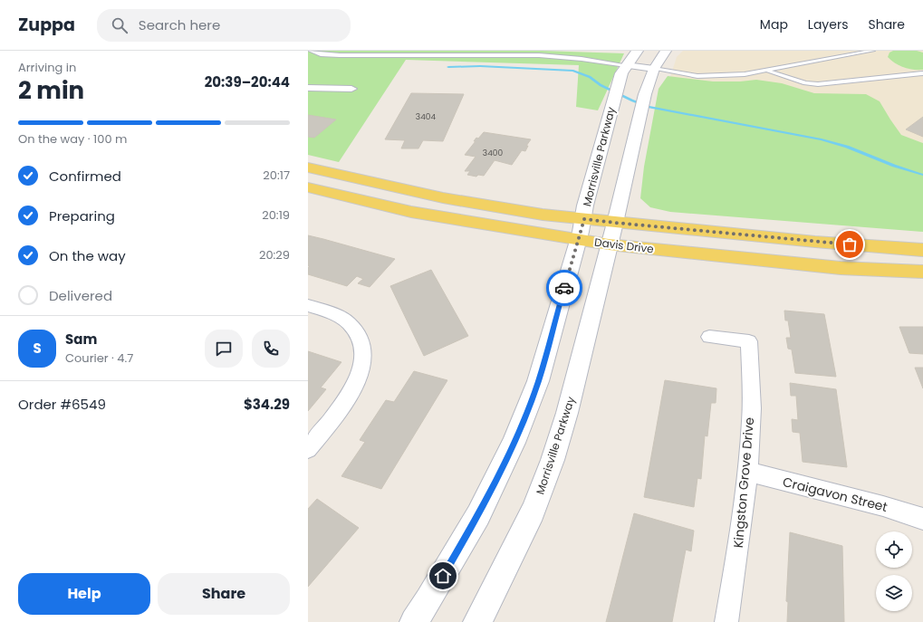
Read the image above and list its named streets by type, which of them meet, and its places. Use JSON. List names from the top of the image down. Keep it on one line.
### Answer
{"streets":{"main road":["Morrisville Parkway","Davis Drive"],"street":["Kingston Grove Drive","Craigavon Street"]},"crossings":[["Morrisville Parkway","Davis Drive"],["Kingston Grove Drive","Craigavon Street"]],"house_numbers":["3404","3400"],"page":{"header":"Zuppa","search":"Search here","nav":["Map","Layers","Share"],"heading":["2 min","Arriving in","20:39–20:44"],"panel":["Sam","Courier · 4.7","Order #6549","$34.29"],"bar":"On the way · 100 m","list":[["Confirmed","20:17"],["Preparing","20:19"],["On the way","20:29"],"Delivered"],"round":"S","buttons":["Help","Share"]}}
